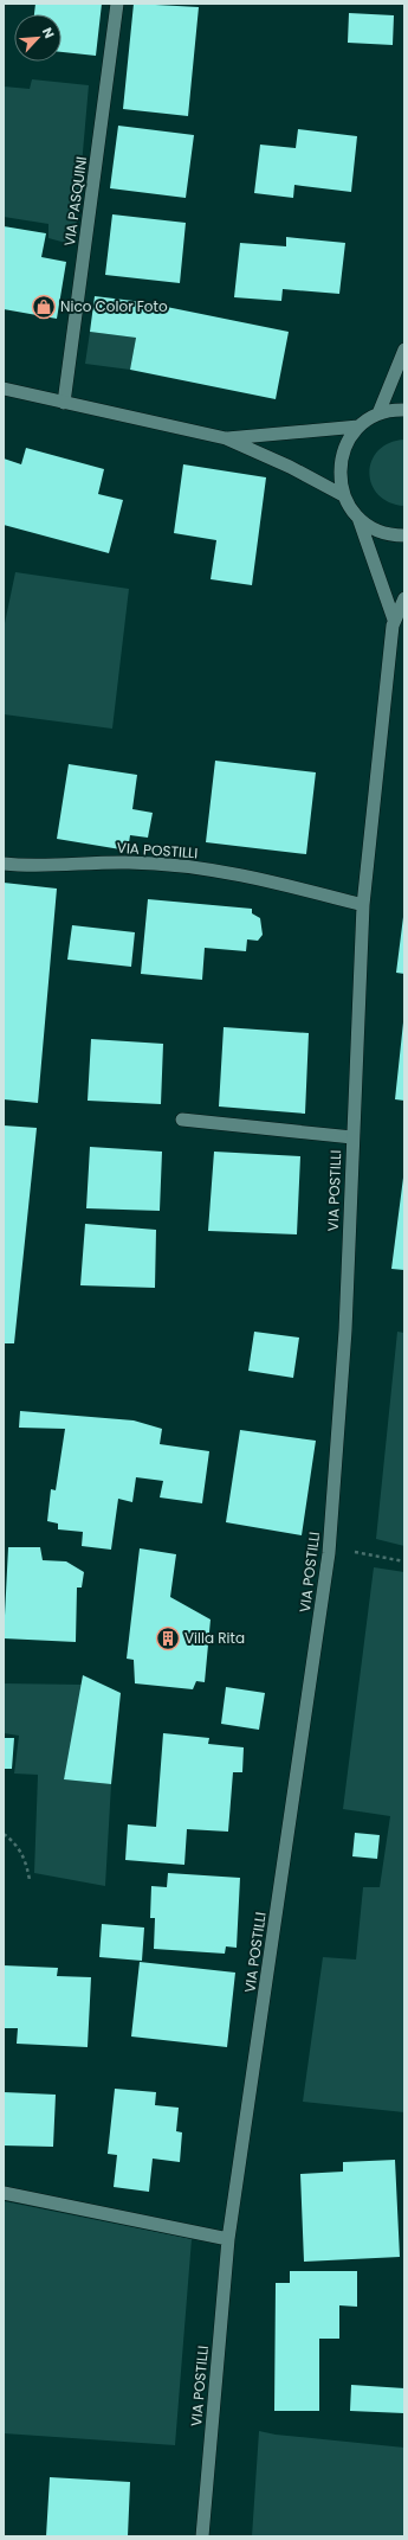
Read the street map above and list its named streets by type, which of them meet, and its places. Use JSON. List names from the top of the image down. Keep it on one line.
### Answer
{"streets":{"street":["VIA PASQUINI","VIA POSTILLI"]},"places":{"shop":["Nico Color Foto"],"building":["Villa Rita"]},"north":"top right"}
